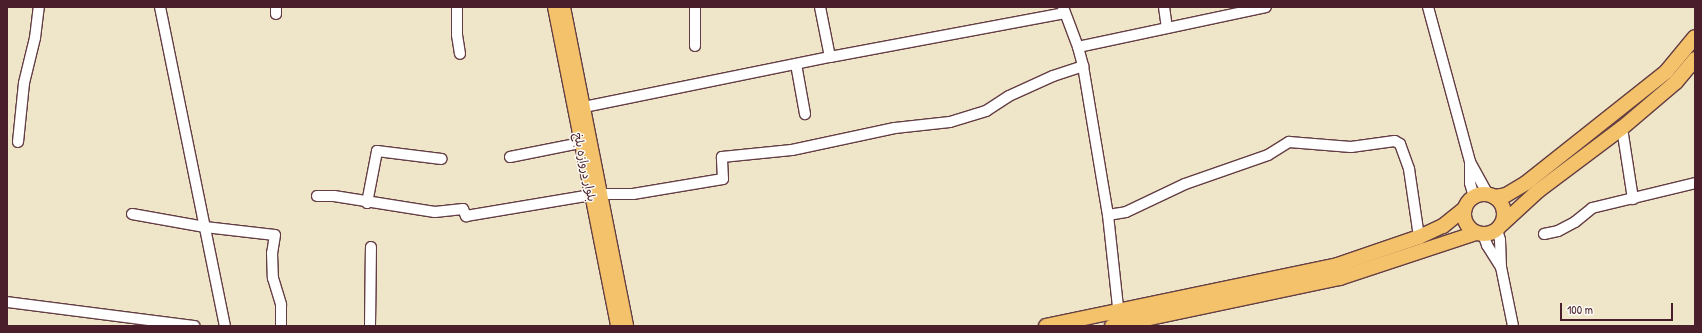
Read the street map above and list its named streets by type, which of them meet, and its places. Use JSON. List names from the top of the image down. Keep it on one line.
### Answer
{"streets":{"main road":["بلوار دروازه بلخ"]},"scale_bar":"100 m"}
